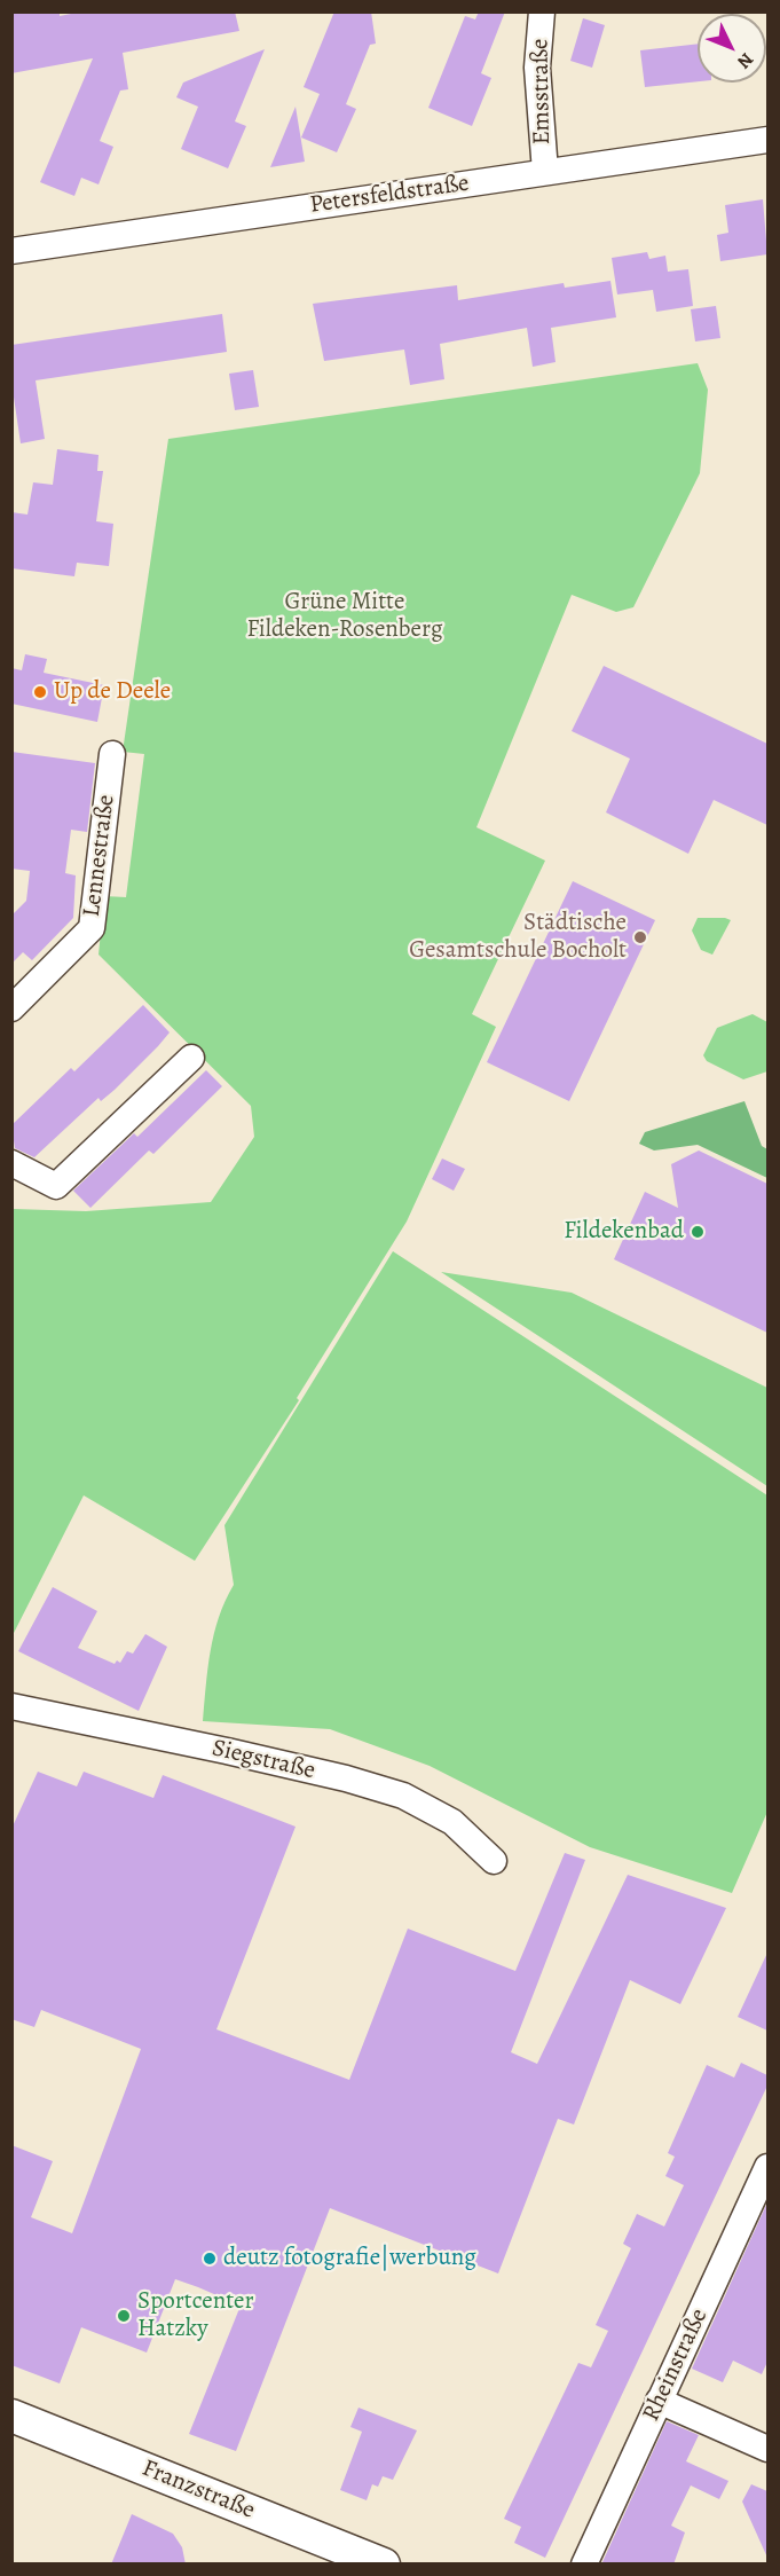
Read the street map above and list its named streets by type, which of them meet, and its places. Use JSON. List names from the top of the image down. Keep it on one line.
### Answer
{"streets":{"street":["Emsstraße","Petersfeldstraße","Lennestraße","Siegstraße","Rheinstraße","Franzstraße"]},"crossings":[["Emsstraße","Petersfeldstraße"]],"parks":["Grüne Mitte Fildeken-Rosenberg"],"places":["Up de Deele","Städtische Gesamtschule Bocholt","Fildekenbad","deutz fotografie|werbung","Sportcenter Hatzky"],"north":"bottom right"}
